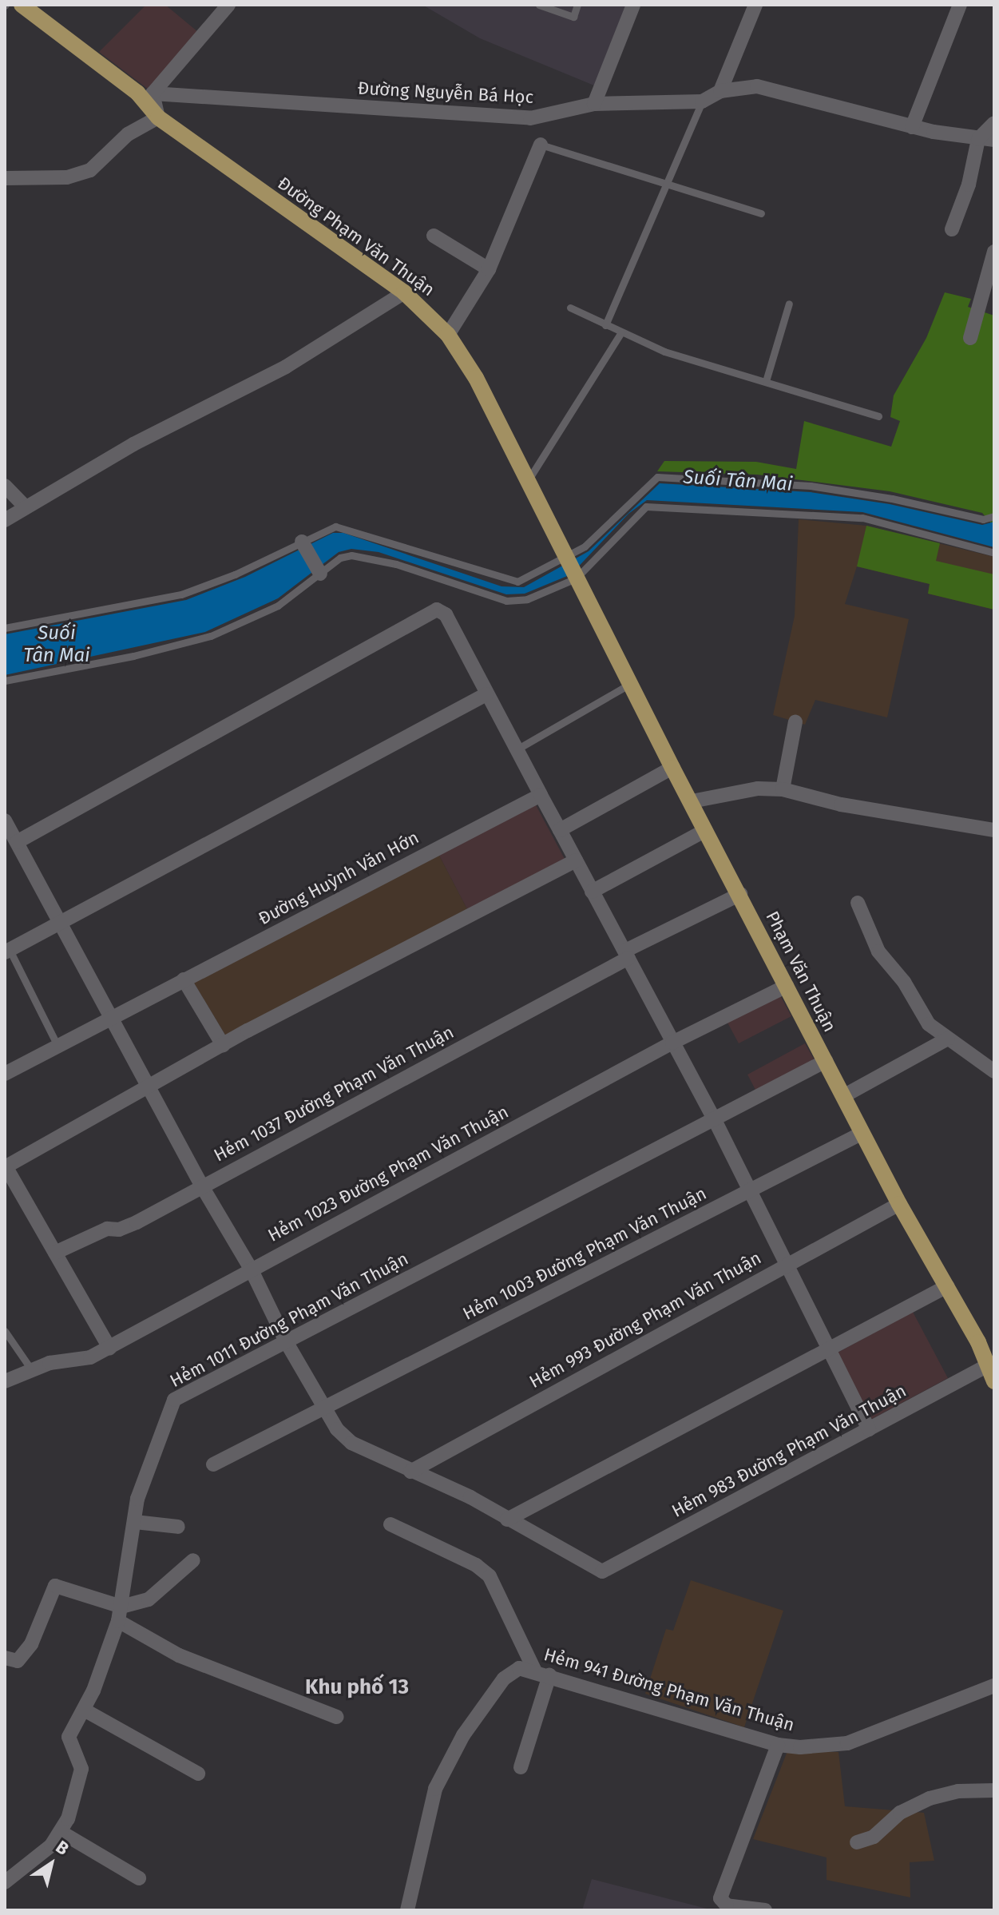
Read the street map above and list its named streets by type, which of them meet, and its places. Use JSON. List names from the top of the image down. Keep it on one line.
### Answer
{"streets":{"main road":["Đường Phạm Văn Thuận","Phạm Văn Thuận"],"street":["Đường Nguyễn Bá Học","Đường Huỳnh Văn Hớn","Hẻm 1037 Đường Phạm Văn Thuận","Hẻm 1023 Đường Phạm Văn Thuận","Hẻm 1003 Đường Phạm Văn Thuận","Hẻm 1011 Đường Phạm Văn Thuận","Hẻm 993 Đường Phạm Văn Thuận","Hẻm 983 Đường Phạm Văn Thuận","Hẻm 941 Đường Phạm Văn Thuận"]},"crossings":[["Đường Phạm Văn Thuận","Phạm Văn Thuận"],["Phạm Văn Thuận","Hẻm 1037 Đường Phạm Văn Thuận"],["Phạm Văn Thuận","Hẻm 1023 Đường Phạm Văn Thuận"],["Phạm Văn Thuận","Hẻm 1003 Đường Phạm Văn Thuận"],["Phạm Văn Thuận","Hẻm 1011 Đường Phạm Văn Thuận"],["Phạm Văn Thuận","Hẻm 993 Đường Phạm Văn Thuận"],["Phạm Văn Thuận","Hẻm 983 Đường Phạm Văn Thuận"]],"districts":["Khu phố 13"],"water":["Suối Tân Mai"],"north":"top right"}
